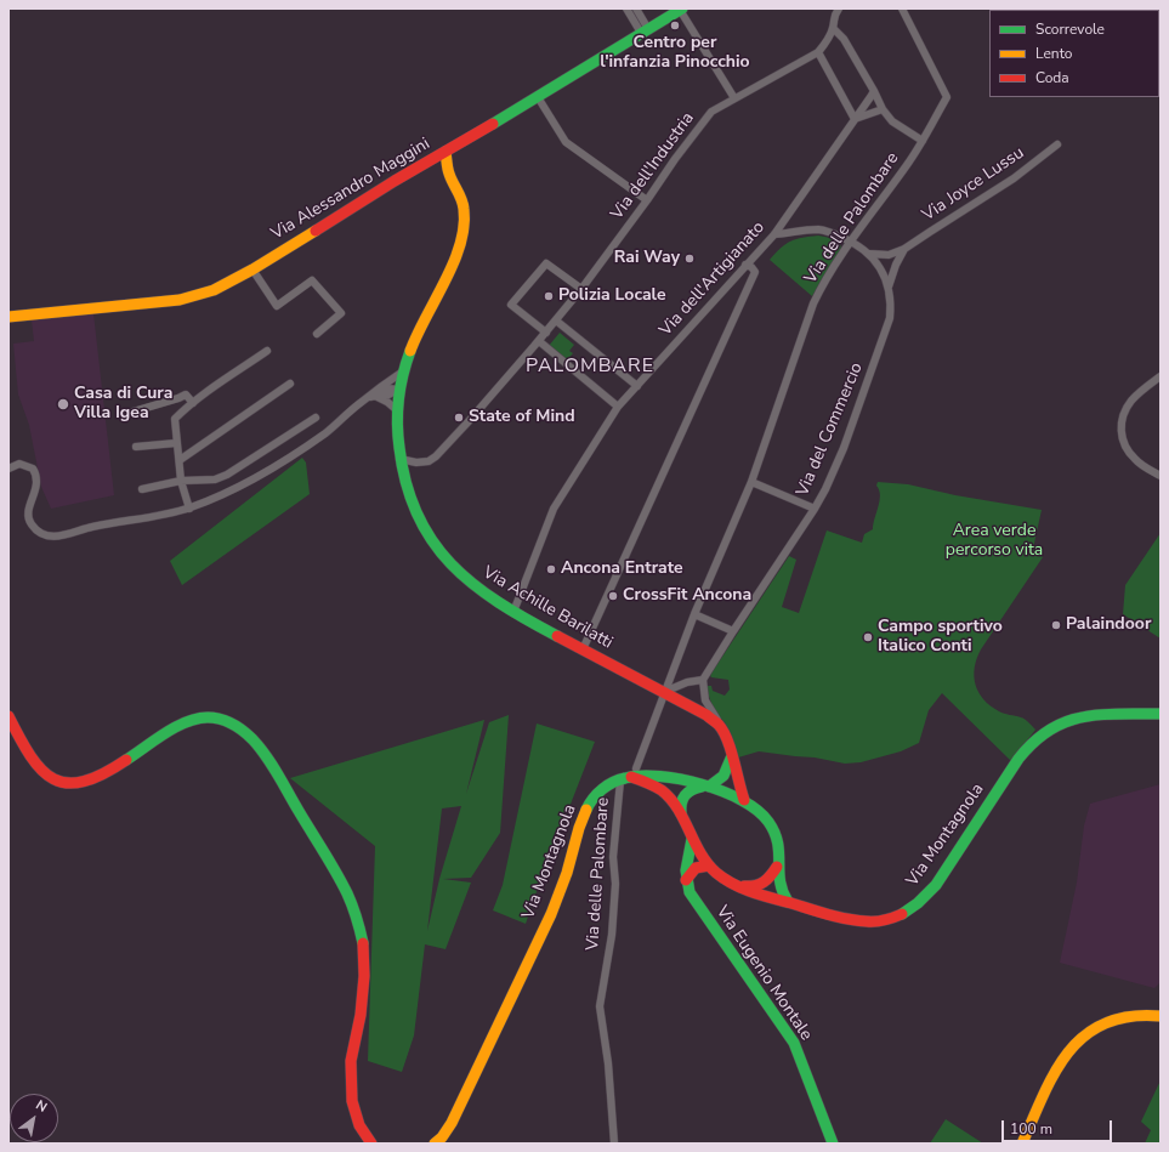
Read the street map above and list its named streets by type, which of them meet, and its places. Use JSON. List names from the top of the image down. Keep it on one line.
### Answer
{"streets":{"main road":["Via Alessandro Maggini","Via Achille Barilatti","Via Montagnola","Via Eugenio Montale"],"street":["Via dell'Industria","Via Joyce Lussu","Via delle Palombare","Via dell'Artigianato","Via del Commercio"]},"crossings":[["Via dell'Industria","Via Achille Barilatti"],["Via Joyce Lussu","Via del Commercio"],["Via Alessandro Maggini","Via Achille Barilatti"],["Via delle Palombare","Via del Commercio"],["Via delle Palombare","Via Achille Barilatti"],["Via delle Palombare","Via Montagnola"],["Via dell'Artigianato","Via del Commercio"],["Via dell'Artigianato","Via Achille Barilatti"],["Via Montagnola","Via Eugenio Montale"]],"districts":["PALOMBARE"],"parks":["Area verde percorso vita"],"places":["Centro per l'infanzia Pinocchio","Rai Way","Polizia Locale","Casa di Cura Villa Igea","State of Mind","Ancona Entrate","CrossFit Ancona","Palaindoor","Campo sportivo Italico Conti"],"legend":["Scorrevole","Lento","Coda"],"scale_bar":"100 m","north":"top right"}
